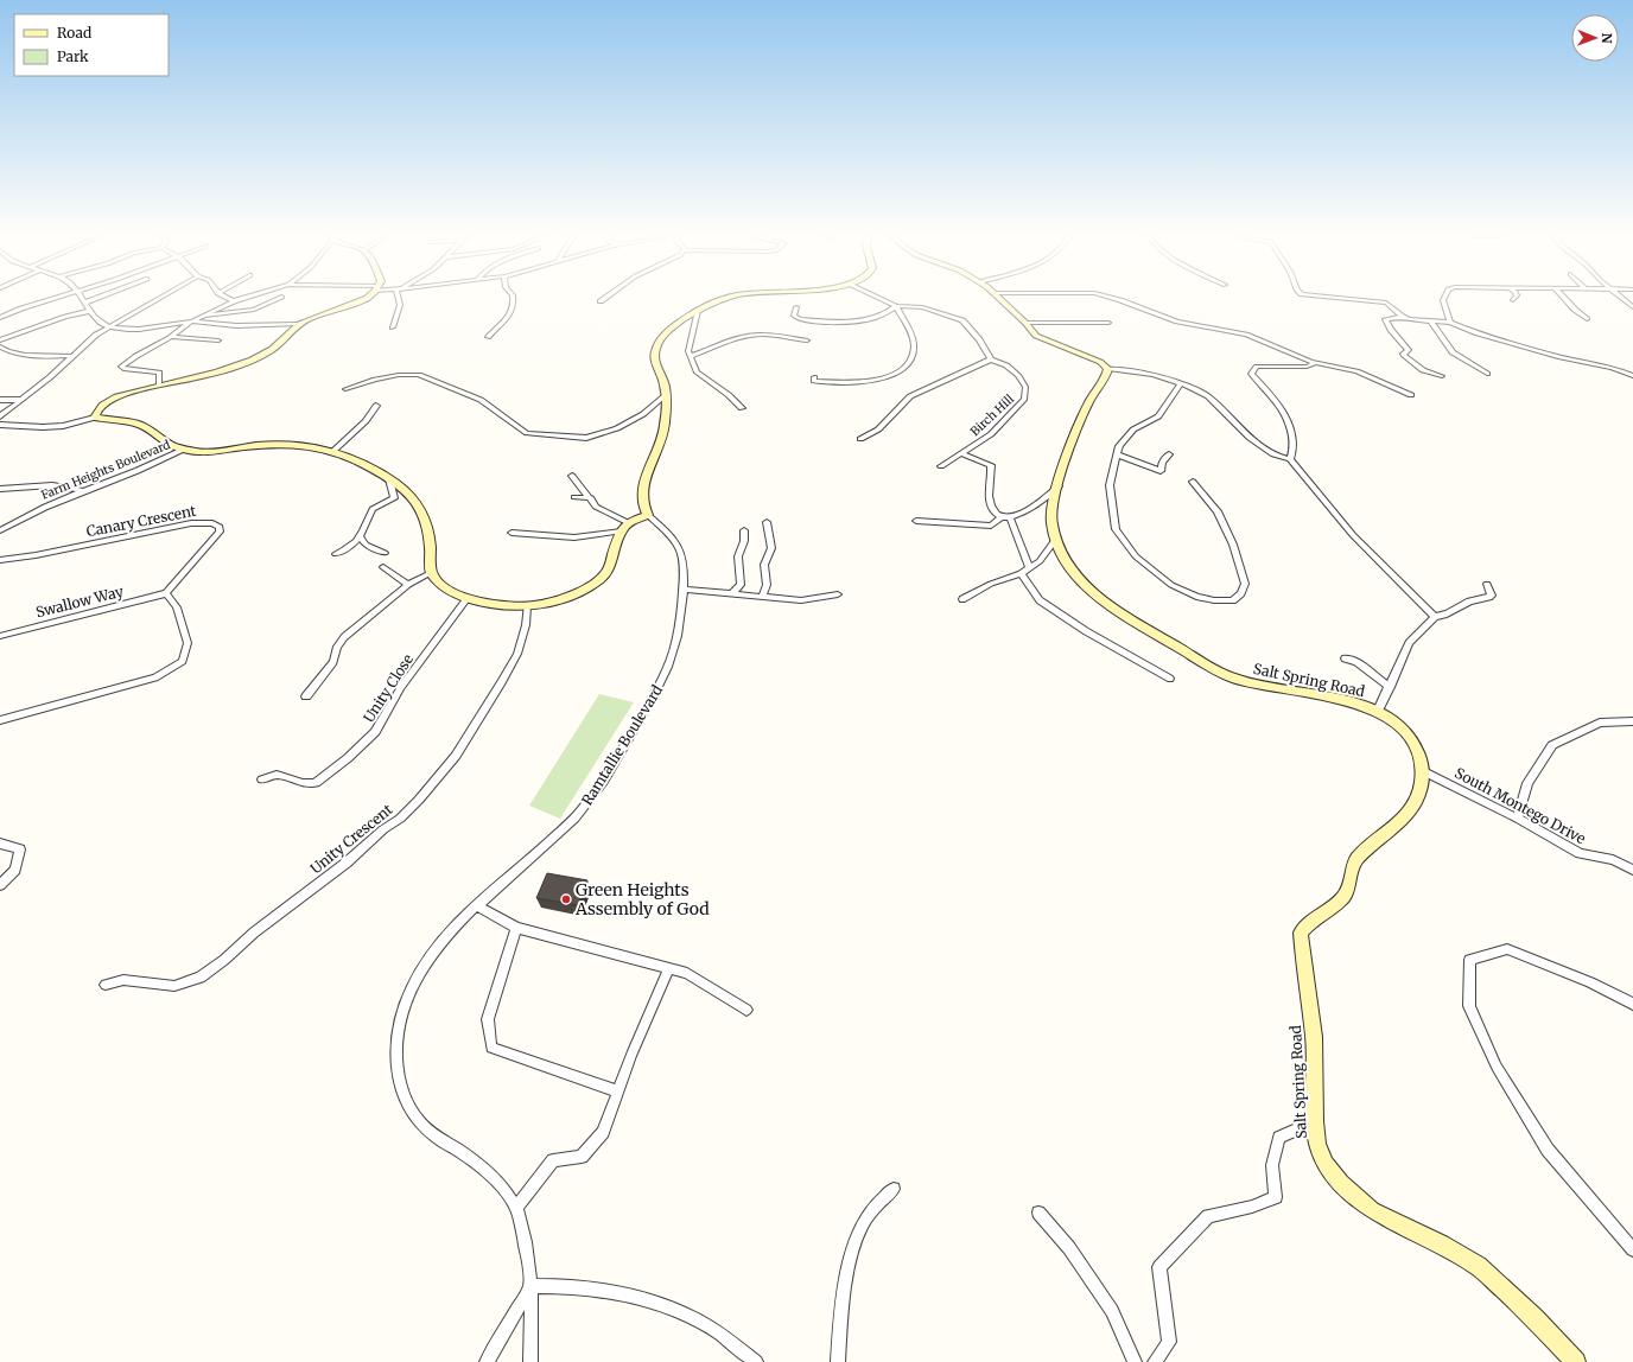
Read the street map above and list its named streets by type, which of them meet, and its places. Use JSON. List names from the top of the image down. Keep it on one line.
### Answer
{"streets":{"street":["Birch Hill","Farm Heights Boulevard","Canary Crescent","Swallow Way","Salt Spring Road","Unity Close","Ramtallie Boulevard","South Montego Drive","Unity Crescent"]},"crossings":[["Canary Crescent","Swallow Way"],["Salt Spring Road","South Montego Drive"]],"places":["Green Heights Assembly of God"],"legend":["Road","Park"],"north":"right"}
